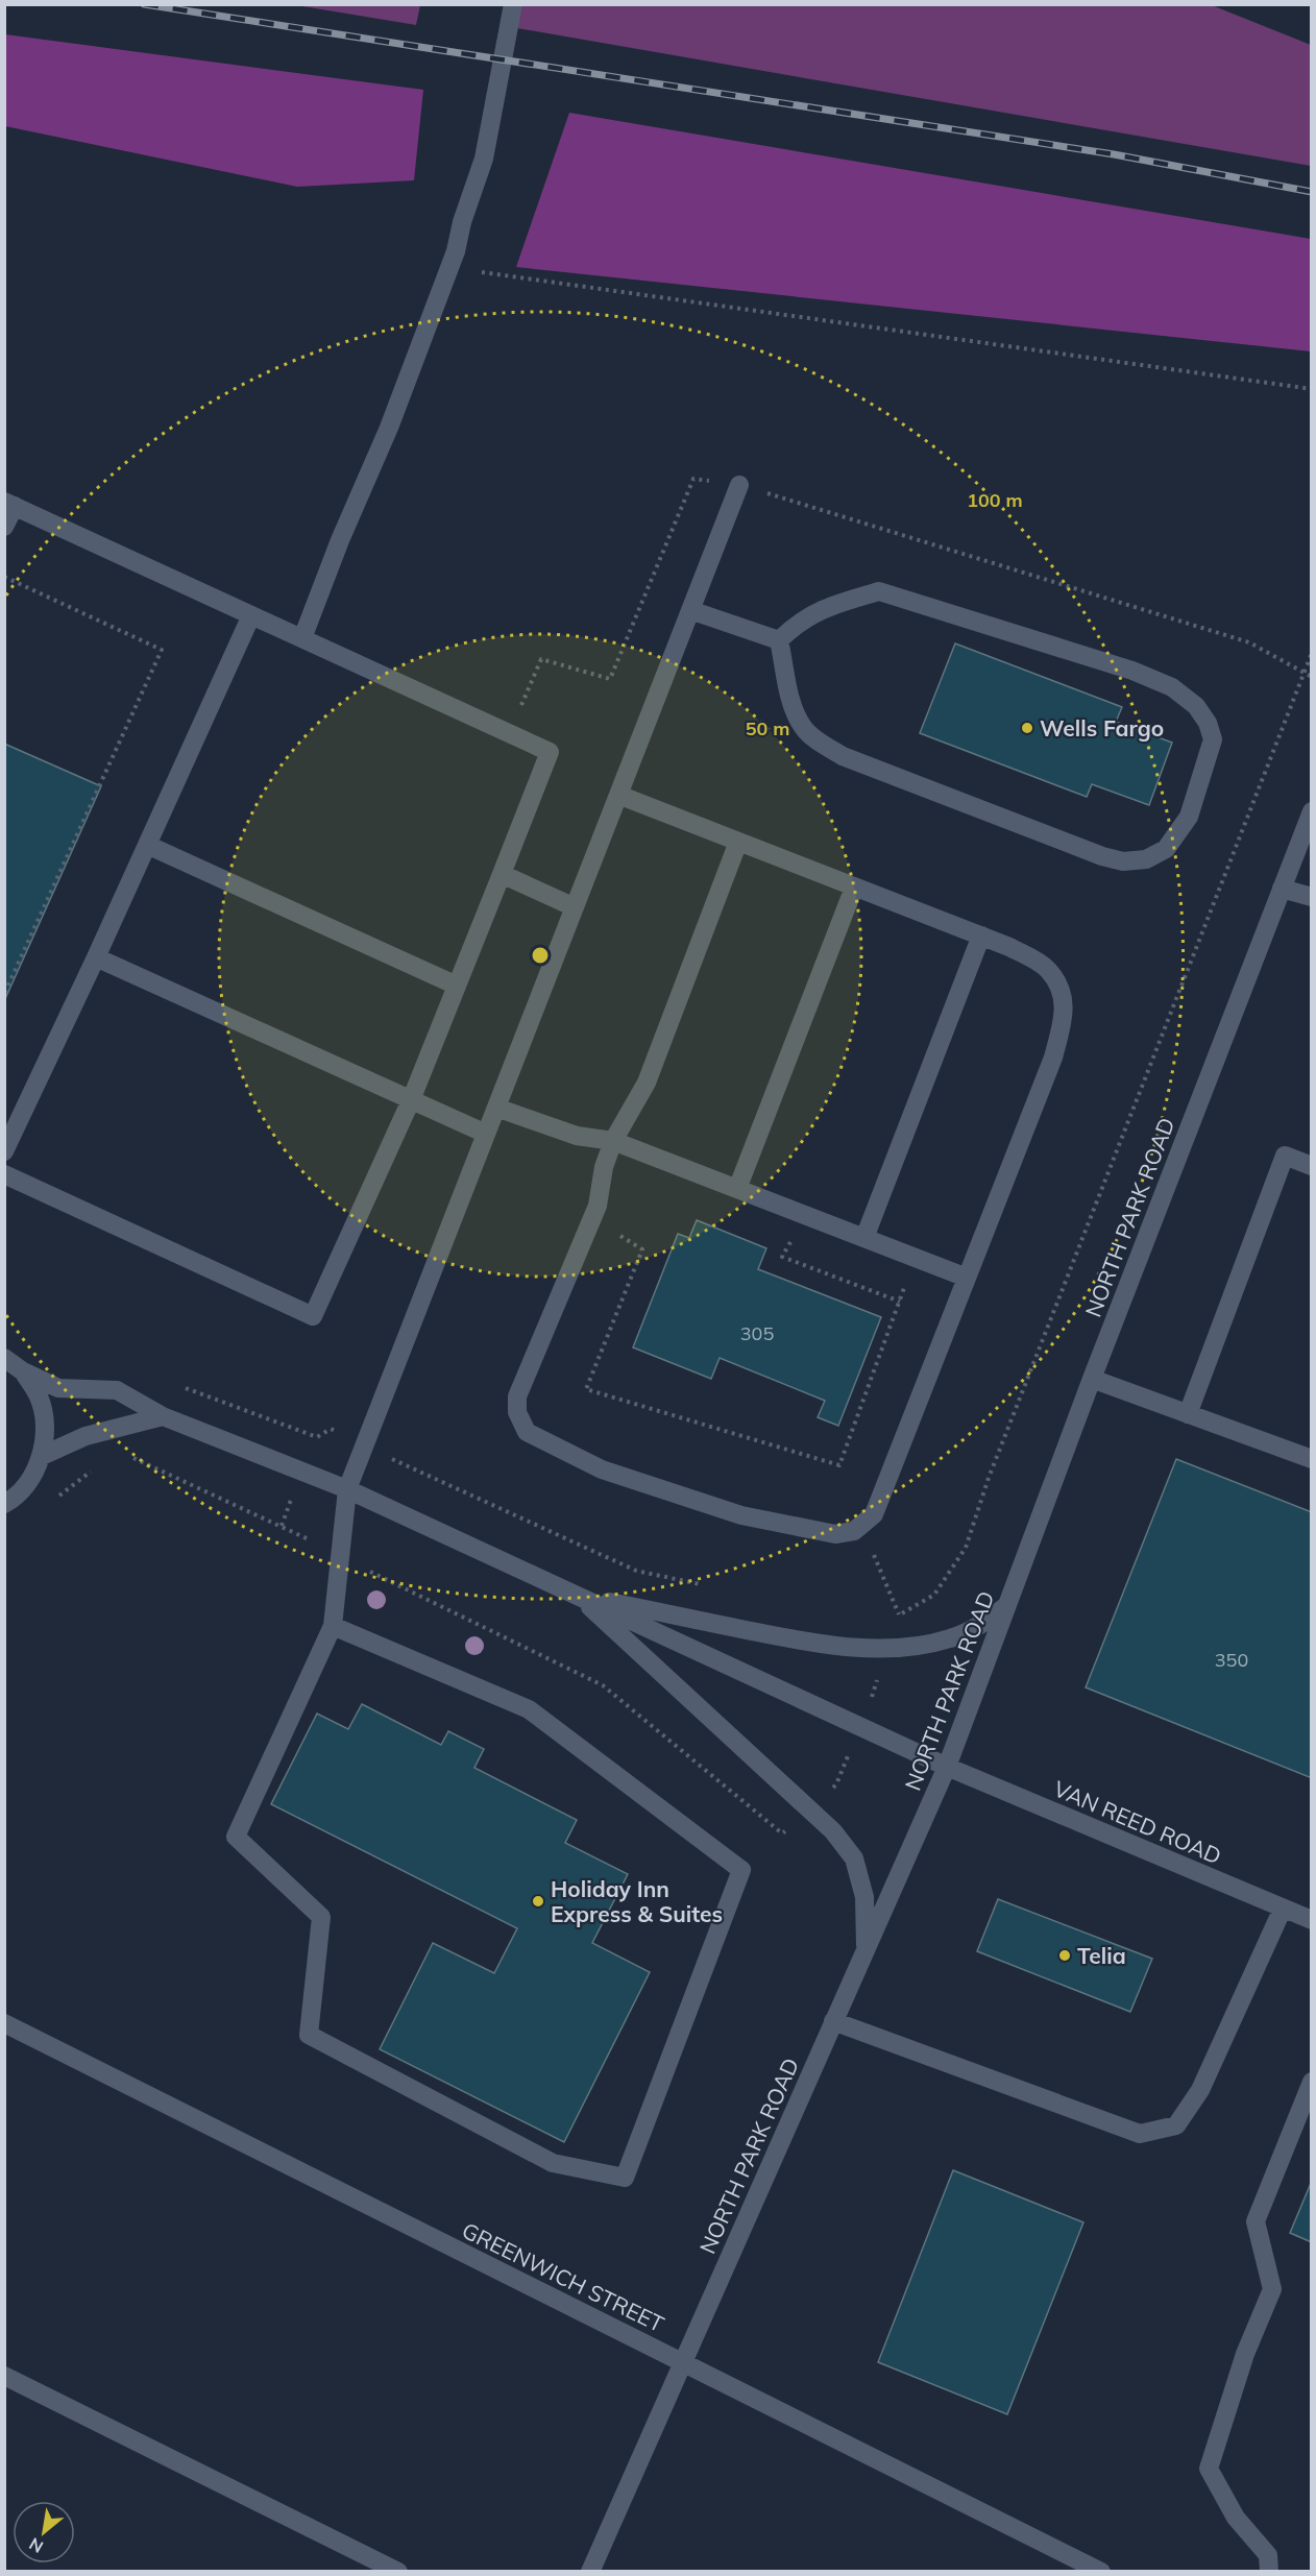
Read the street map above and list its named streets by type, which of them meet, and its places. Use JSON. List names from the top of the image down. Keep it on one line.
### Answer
{"streets":{"street":["NORTH PARK ROAD","VAN REED ROAD","GREENWICH STREET"]},"crossings":[["NORTH PARK ROAD","VAN REED ROAD"],["NORTH PARK ROAD","GREENWICH STREET"]],"places":["Wells Fargo","Holiday Inn Express & Suites","Telia"],"house_numbers":["305","350"],"north":"bottom left","rings":["100 m","50 m"]}
